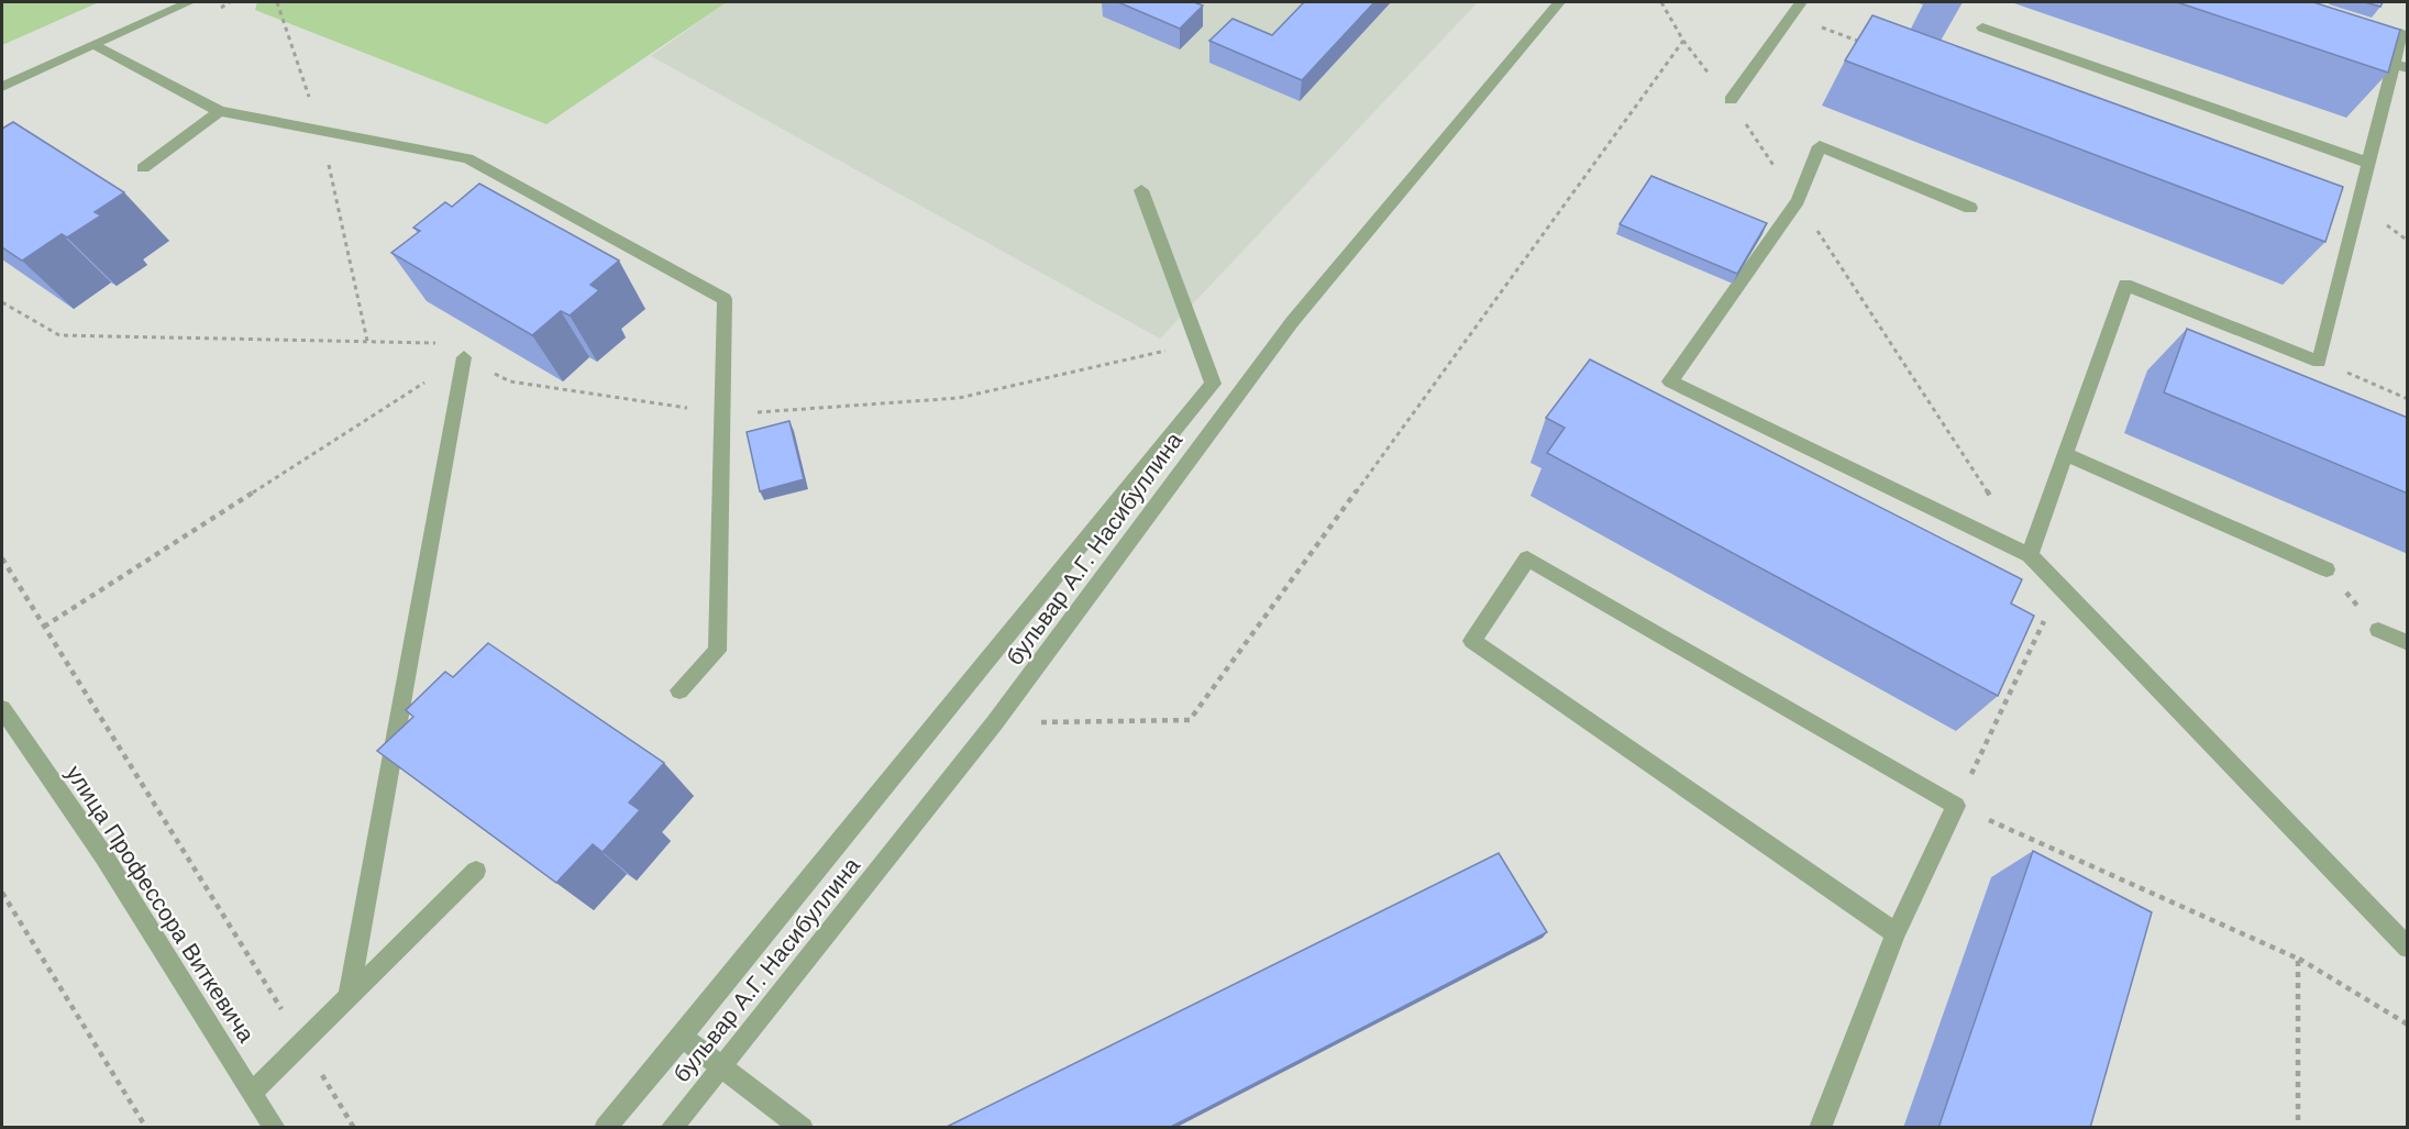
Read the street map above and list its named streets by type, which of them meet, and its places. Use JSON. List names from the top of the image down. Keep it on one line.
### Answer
{"streets":{"street":["бульвар А.Г. Насибуллина","улица Профессора Виткевича"]}}
